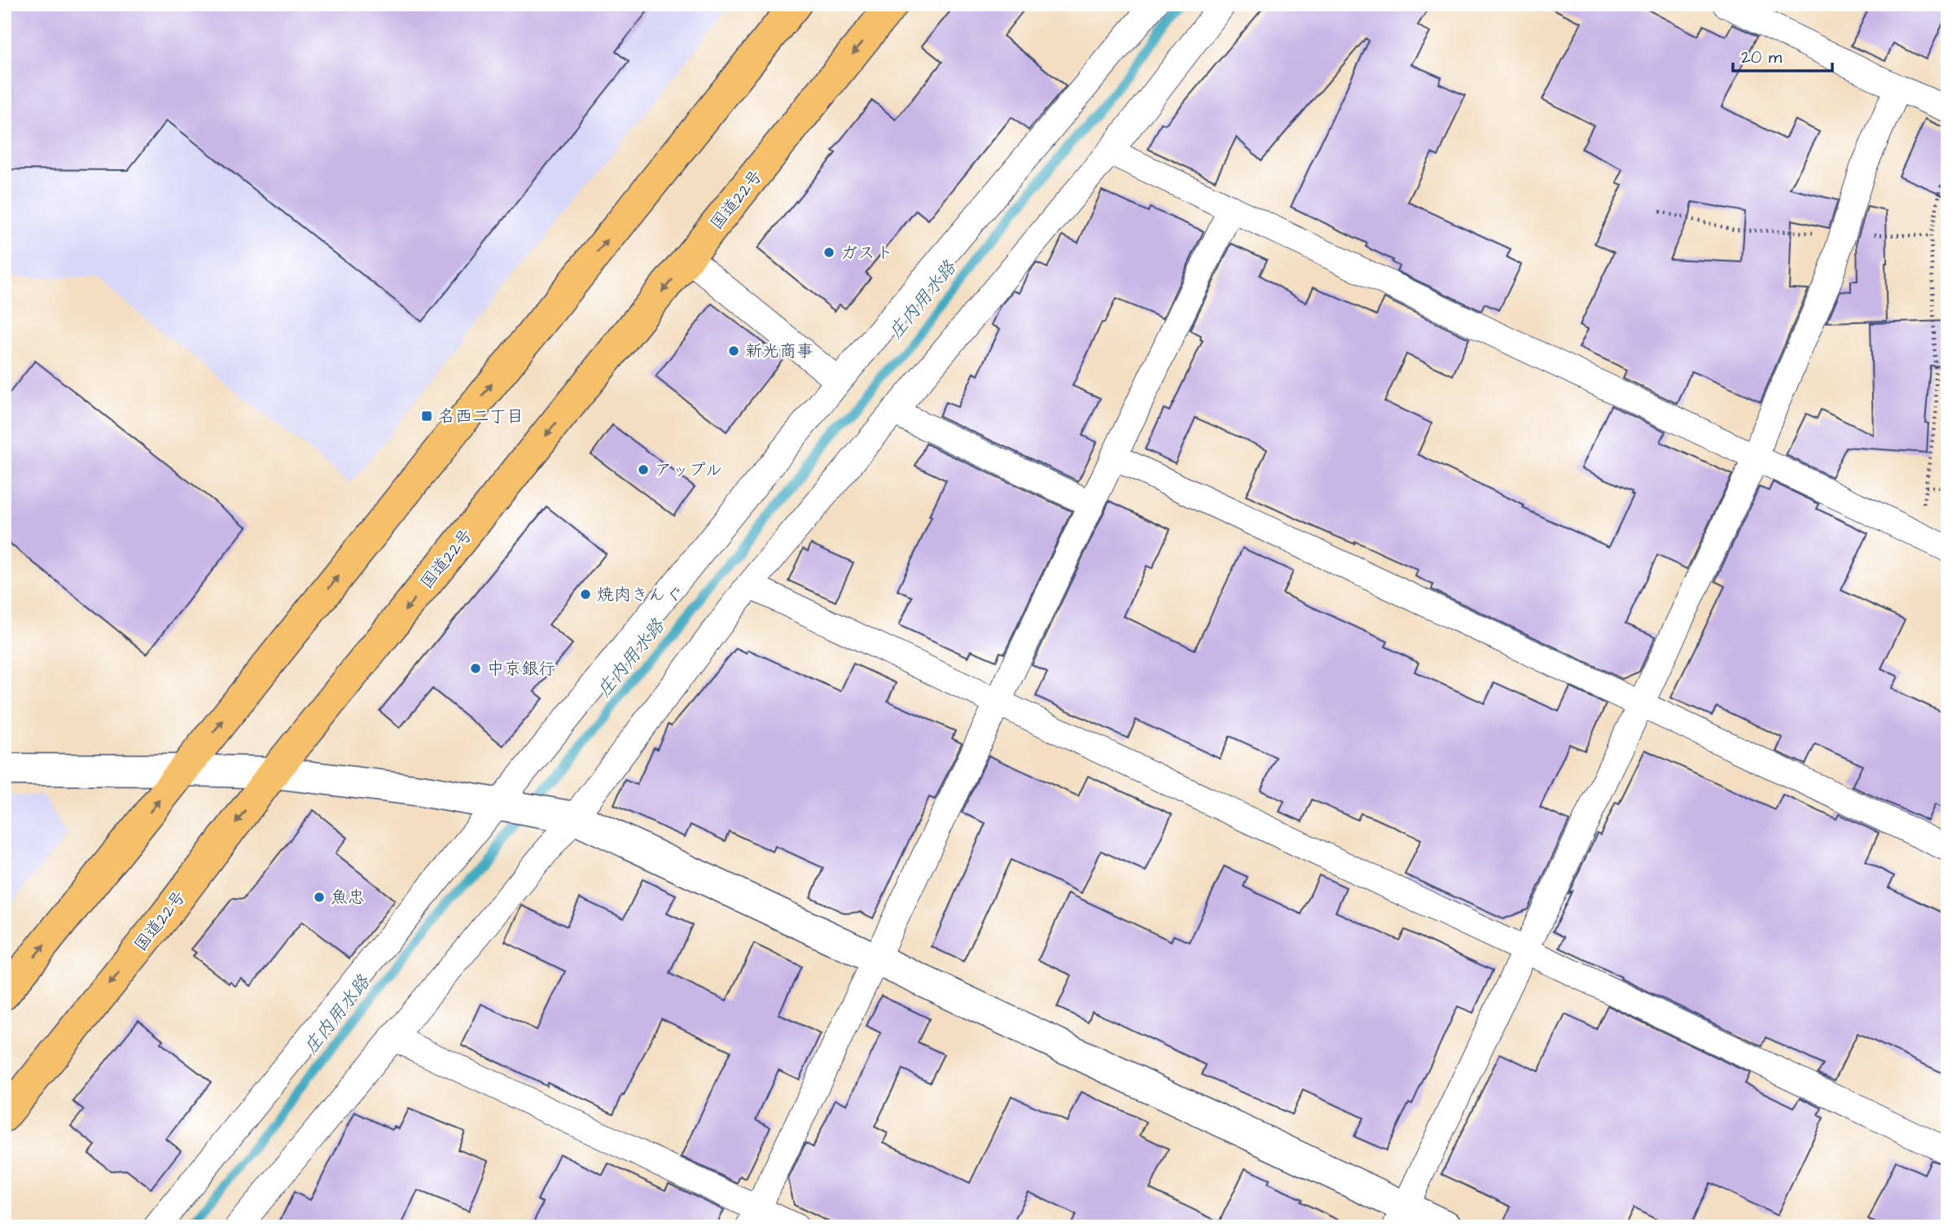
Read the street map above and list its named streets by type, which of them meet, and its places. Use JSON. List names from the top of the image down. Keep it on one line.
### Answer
{"streets":{"highway":["国道22号"]},"water":["庄内用水路"],"places":{"other":["ガスト","新光商事","アップル","焼肉きんぐ","中京銀行","魚忠"],"transit":["名西二丁目"]},"scale_bar":"20 m"}
